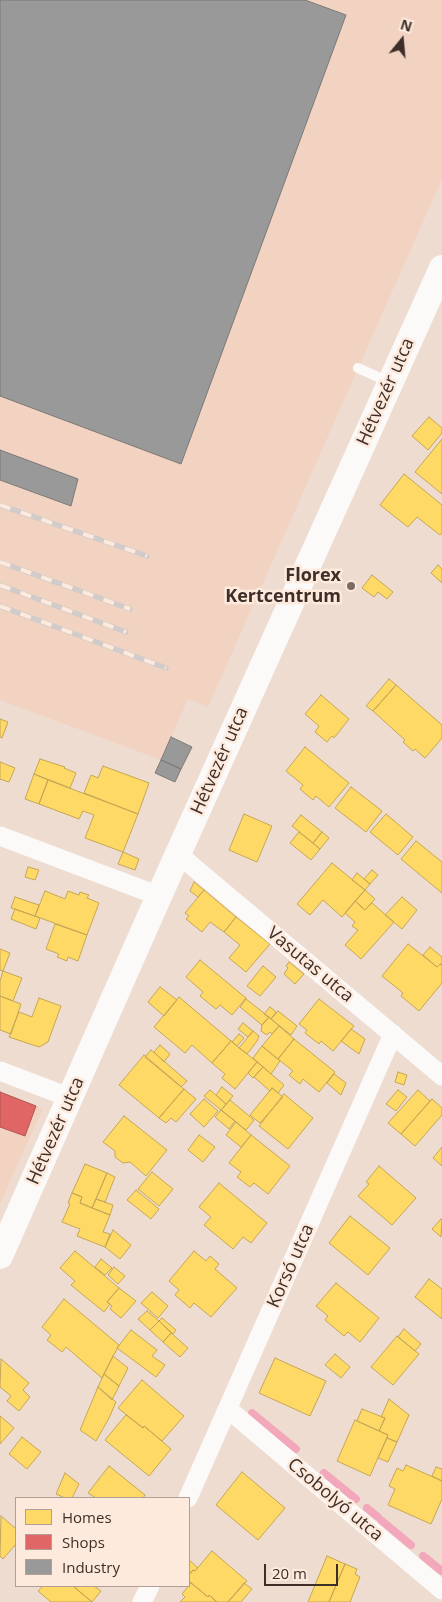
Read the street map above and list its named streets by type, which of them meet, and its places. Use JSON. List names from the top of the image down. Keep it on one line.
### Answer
{"streets":{"street":["Hétvezér utca","Vasutas utca","Korsó utca","Csobolyó utca"]},"crossings":[["Hétvezér utca","Vasutas utca"],["Vasutas utca","Korsó utca"],["Korsó utca","Csobolyó utca"]],"places":["Florex Kertcentrum"],"legend":["Homes","Shops","Industry"],"scale_bar":"20 m","north":"top"}
